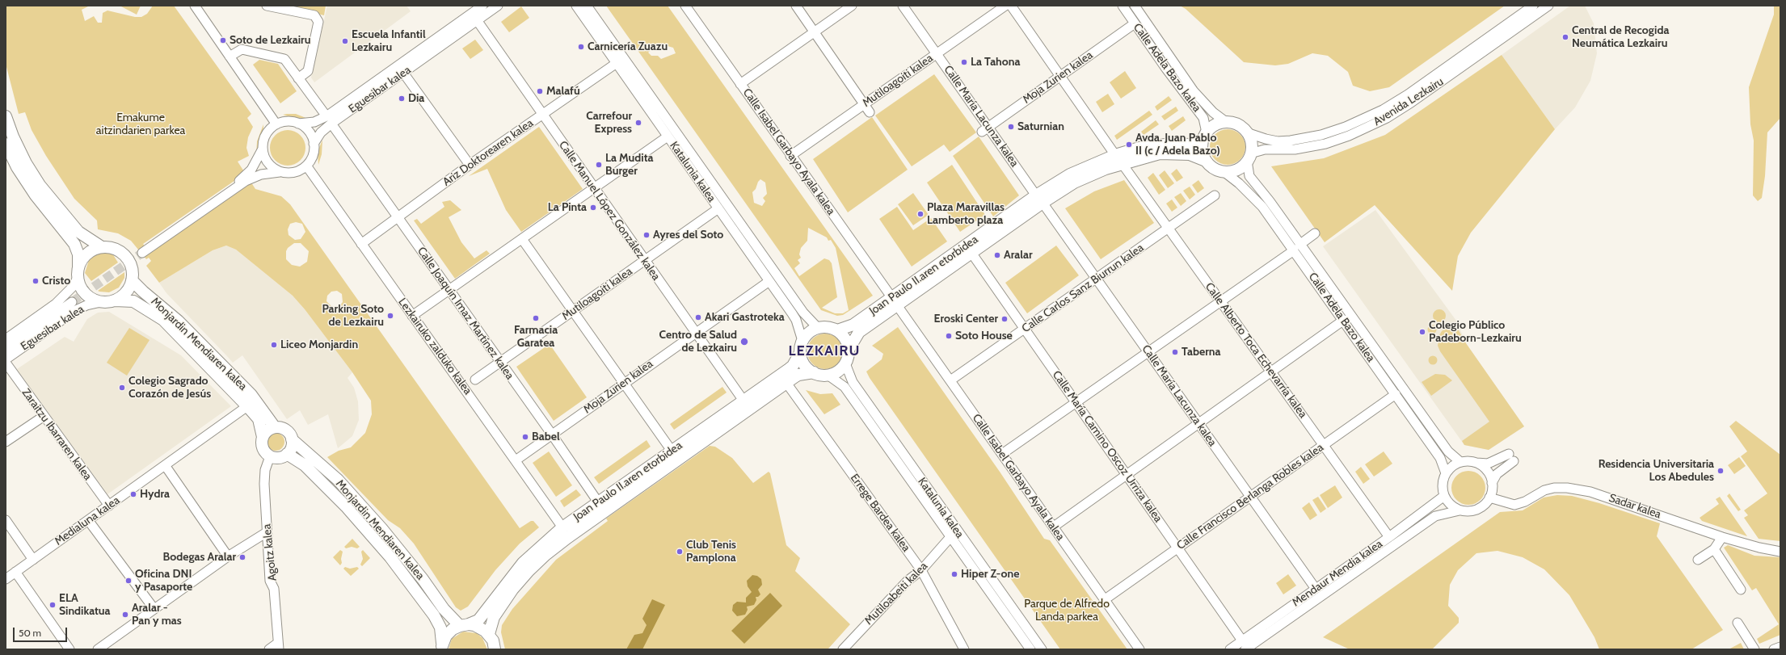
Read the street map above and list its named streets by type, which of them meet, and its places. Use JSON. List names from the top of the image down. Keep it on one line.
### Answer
{"streets":{"main road":["Joan Paulo II.aren etorbidea","Monjardin Mendiaren kalea"],"street":["Calle Adela Bazo kalea","Moja Zurien kalea","Mutiloagoiti kalea","Eguesibar kalea","Avenida Lezkairu","Calle María Lacunza kalea","Calle Isabel Garbayo Ayala kalea","Ariz Doktorearen kalea","Katalunia kalea","Calle Manuel López González kalea","Calle Carlos Sanz Biurrun kalea","Calle Joaquín Imaz Martínez kalea","Lezkairuko zalduko kalea","Calle Alberto Toca Echevarría kalea","Zaraitzu Ibarraren kalea","Calle María Camino Oscoz Urriza kalea","Calle Francisco Berlanga Robles kalea","Sadar kalea","Errege Bardea kalea","Medialuna kalea","Agoitz kalea","Mendaur Mendia kalea","Mutiloabeiti kalea"]},"crossings":[["Calle Adela Bazo kalea","Moja Zurien kalea"],["Calle Adela Bazo kalea","Avenida Lezkairu"],["Calle Adela Bazo kalea","Joan Paulo II.aren etorbidea"],["Calle Adela Bazo kalea","Calle Francisco Berlanga Robles kalea"],["Calle Adela Bazo kalea","Sadar kalea"],["Calle Adela Bazo kalea","Mendaur Mendia kalea"],["Moja Zurien kalea","Calle María Lacunza kalea"],["Moja Zurien kalea","Katalunia kalea"],["Moja Zurien kalea","Calle Manuel López González kalea"],["Moja Zurien kalea","Calle Joaquín Imaz Martínez kalea"],["Moja Zurien kalea","Lezkairuko zalduko kalea"],["Moja Zurien kalea","Calle Alberto Toca Echevarría kalea"],["Mutiloagoiti kalea","Calle María Lacunza kalea"],["Mutiloagoiti kalea","Calle Isabel Garbayo Ayala kalea"],["Mutiloagoiti kalea","Katalunia kalea"],["Mutiloagoiti kalea","Calle Manuel López González kalea"],["Mutiloagoiti kalea","Calle Joaquín Imaz Martínez kalea"],["Eguesibar kalea","Calle Manuel López González kalea"],["Eguesibar kalea","Calle Joaquín Imaz Martínez kalea"],["Eguesibar kalea","Monjardin Mendiaren kalea"],["Eguesibar kalea","Lezkairuko zalduko kalea"],["Eguesibar kalea","Zaraitzu Ibarraren kalea"],["Avenida Lezkairu","Joan Paulo II.aren etorbidea"],["Calle María Lacunza kalea","Joan Paulo II.aren etorbidea"],["Calle María Lacunza kalea","Calle Carlos Sanz Biurrun kalea"],["Calle María Lacunza kalea","Calle Francisco Berlanga Robles kalea"],["Calle María Lacunza kalea","Mendaur Mendia kalea"],["Calle Isabel Garbayo Ayala kalea","Joan Paulo II.aren etorbidea"],["Calle Isabel Garbayo Ayala kalea","Calle Carlos Sanz Biurrun kalea"],["Calle Isabel Garbayo Ayala kalea","Calle Francisco Berlanga Robles kalea"],["Ariz Doktorearen kalea","Katalunia kalea"],["Ariz Doktorearen kalea","Calle Manuel López González kalea"],["Ariz Doktorearen kalea","Calle Joaquín Imaz Martínez kalea"],["Ariz Doktorearen kalea","Lezkairuko zalduko kalea"],["Katalunia kalea","Joan Paulo II.aren etorbidea"],["Katalunia kalea","Mutiloabeiti kalea"],["Calle Manuel López González kalea","Joan Paulo II.aren etorbidea"],["Joan Paulo II.aren etorbidea","Calle Joaquín Imaz Martínez kalea"],["Joan Paulo II.aren etorbidea","Monjardin Mendiaren kalea"],["Joan Paulo II.aren etorbidea","Lezkairuko zalduko kalea"],["Joan Paulo II.aren etorbidea","Calle Alberto Toca Echevarría kalea"],["Joan Paulo II.aren etorbidea","Calle María Camino Oscoz Urriza kalea"],["Joan Paulo II.aren etorbidea","Errege Bardea kalea"],["Calle Carlos Sanz Biurrun kalea","Calle Alberto Toca Echevarría kalea"],["Calle Carlos Sanz Biurrun kalea","Calle María Camino Oscoz Urriza kalea"],["Monjardin Mendiaren kalea","Medialuna kalea"],["Monjardin Mendiaren kalea","Agoitz kalea"],["Calle Alberto Toca Echevarría kalea","Calle Francisco Berlanga Robles kalea"],["Calle Alberto Toca Echevarría kalea","Mendaur Mendia kalea"],["Zaraitzu Ibarraren kalea","Medialuna kalea"],["Calle María Camino Oscoz Urriza kalea","Calle Francisco Berlanga Robles kalea"],["Calle María Camino Oscoz Urriza kalea","Mendaur Mendia kalea"],["Sadar kalea","Mendaur Mendia kalea"],["Errege Bardea kalea","Mutiloabeiti kalea"]],"districts":["LEZKAIRU"],"parks":["Emakume aitzindarien parkea","Parque de Alfredo Landa parkea"],"places":["Central de Recogida Neumática Lezkairu","Soto de Lezkairu","Escuela Infantil Lezkairu","Carnicería Zuazu","La Tahona","Malafú","Dia","Carrefour Express","Saturnian","Avda. Juan Pablo II (c / Adela Bazo)","La Mudita Burger","La Pinta","Plaza Maravillas Lamberto plaza","Ayres del Soto","Aralar","Cristo","Parking Soto de Lezkairu","Akari Gastroteka","Farmacia Garatea","Eroski Center","Colegio Público Padeborn-Lezkairu","Soto House","Centro de Salud de Lezkairu","Liceo Monjardin","Taberna","Colegio Sagrado Corazón de Jesús","Babel","Residencia Universitaria Los Abedules","Hydra","Club Tenis Pamplona","Bodegas Aralar","Hiper Z-one","Oficina DNI y Pasaporte","ELA Sindikatua","Aralar - Pan y mas"],"scale_bar":"50 m"}
